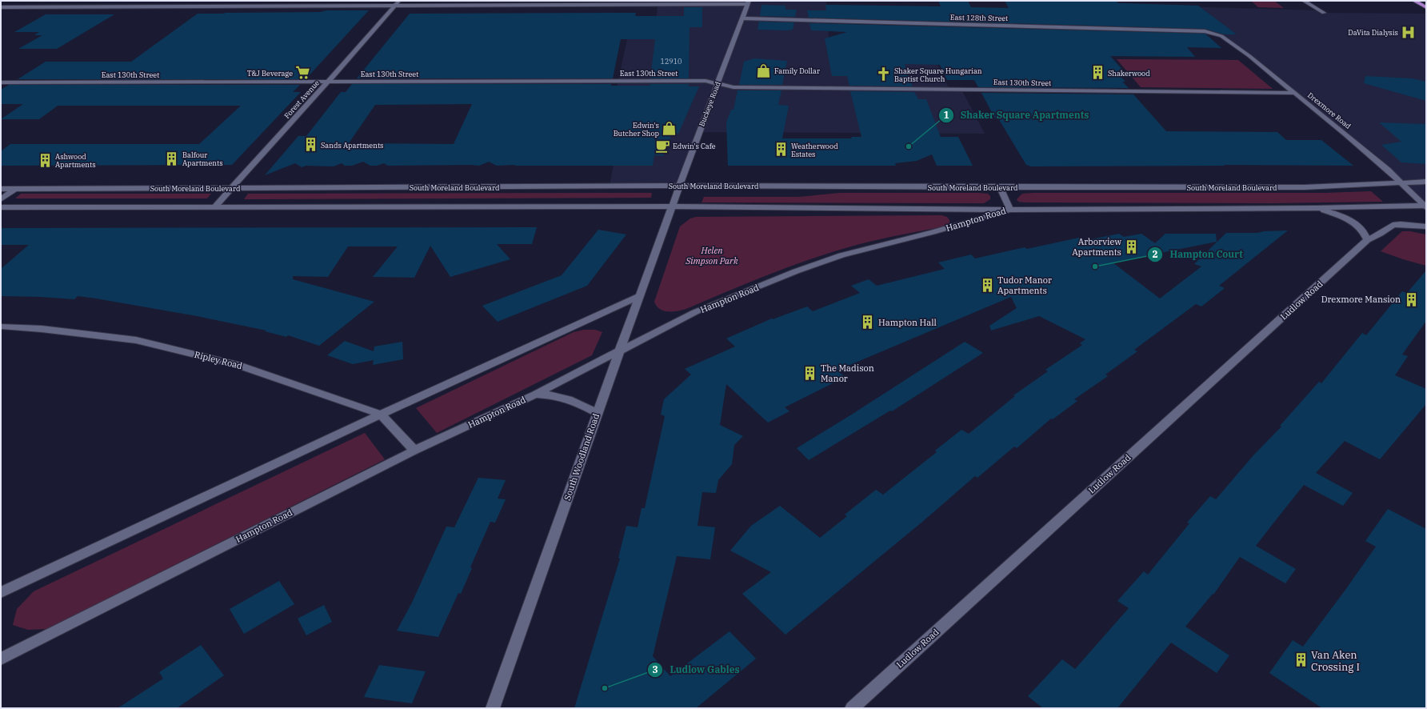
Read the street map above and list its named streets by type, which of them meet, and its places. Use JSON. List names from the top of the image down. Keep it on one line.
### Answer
{"streets":{"street":["East 128th Street","East 130th Street","Forest Avenue","Buckeye Road","Drexmore Road","South Moreland Boulevard","Hampton Road","Ludlow Road","Ripley Road","South Woodland Road"]},"crossings":[["East 128th Street","Buckeye Road"],["East 128th Street","Drexmore Road"],["East 130th Street","Forest Avenue"],["East 130th Street","Buckeye Road"],["East 130th Street","Drexmore Road"],["Forest Avenue","South Moreland Boulevard"],["Buckeye Road","South Moreland Boulevard"],["Buckeye Road","South Woodland Road"],["Drexmore Road","South Moreland Boulevard"],["Hampton Road","Ripley Road"],["Hampton Road","South Woodland Road"]],"parks":["Helen Simpson Park"],"places":{"hospital":["DaVita Dialysis"],"shop":["Family Dollar","Edwin's Butcher Shop"],"supermarket":["T&J Beverage"],"building":["Shakerwood","Sands Apartments","Weatherwood Estates","Balfour Apartments","Ashwood Apartments","Arborview Apartments","Tudor Manor Apartments","Drexmore Mansion","Hampton Hall","The Madison Manor","Van Aken Crossing I"],"church":["Shaker Square Hungarian Baptist Church"],"cafe":["Edwin's Cafe"],"other":["Shaker Square Apartments","Hampton Court","Ludlow Gables"]},"house_numbers":["12910"]}
